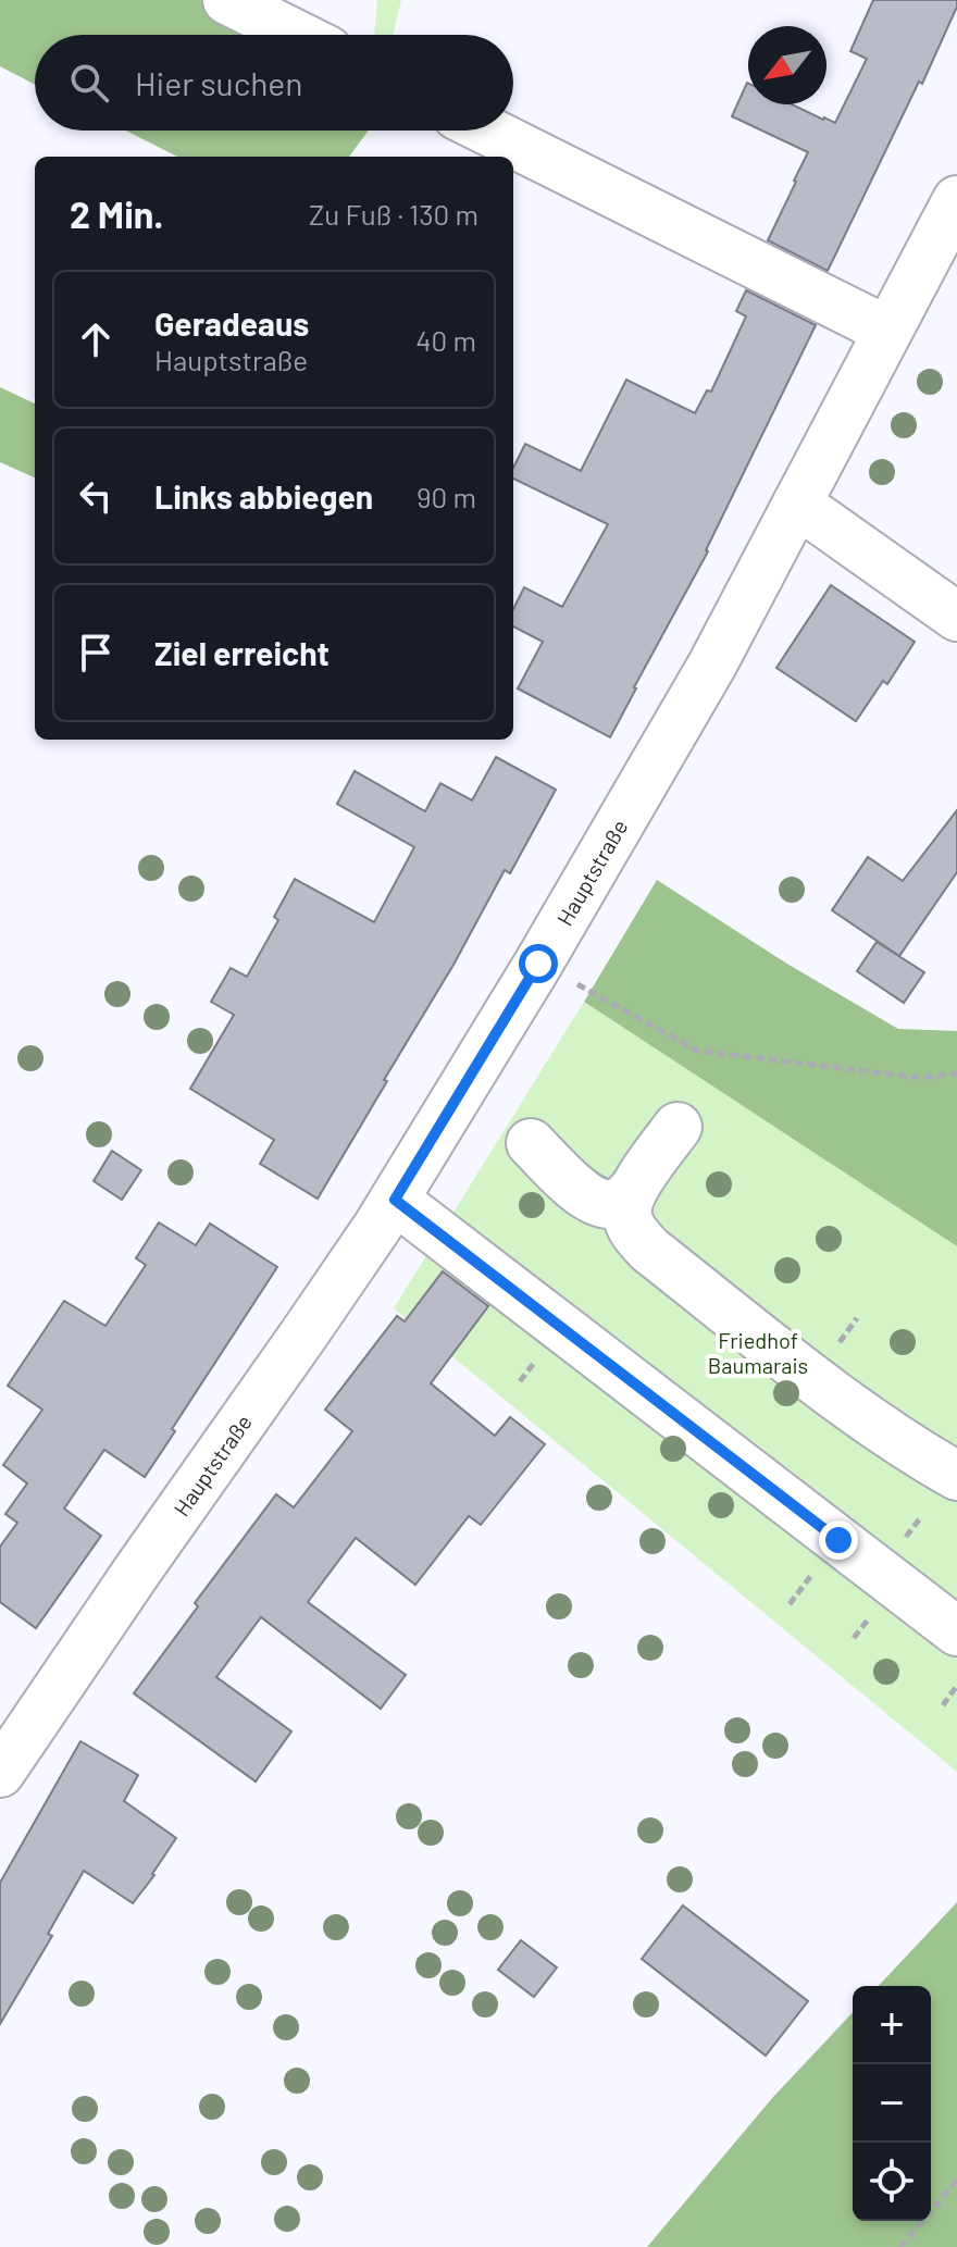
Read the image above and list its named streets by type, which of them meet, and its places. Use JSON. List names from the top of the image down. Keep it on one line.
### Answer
{"streets":{"street":["Hauptstraße"]},"parks":["Friedhof Baumarais"],"north":"bottom left","page":{"search":"Hier suchen","heading":["2 Min.","Zu Fuß · 130 m"],"list":[["Geradeaus","Hauptstraße","40 m"],["Links abbiegen","90 m"],"Ziel erreicht"],"map_buttons":["+","−"]}}
